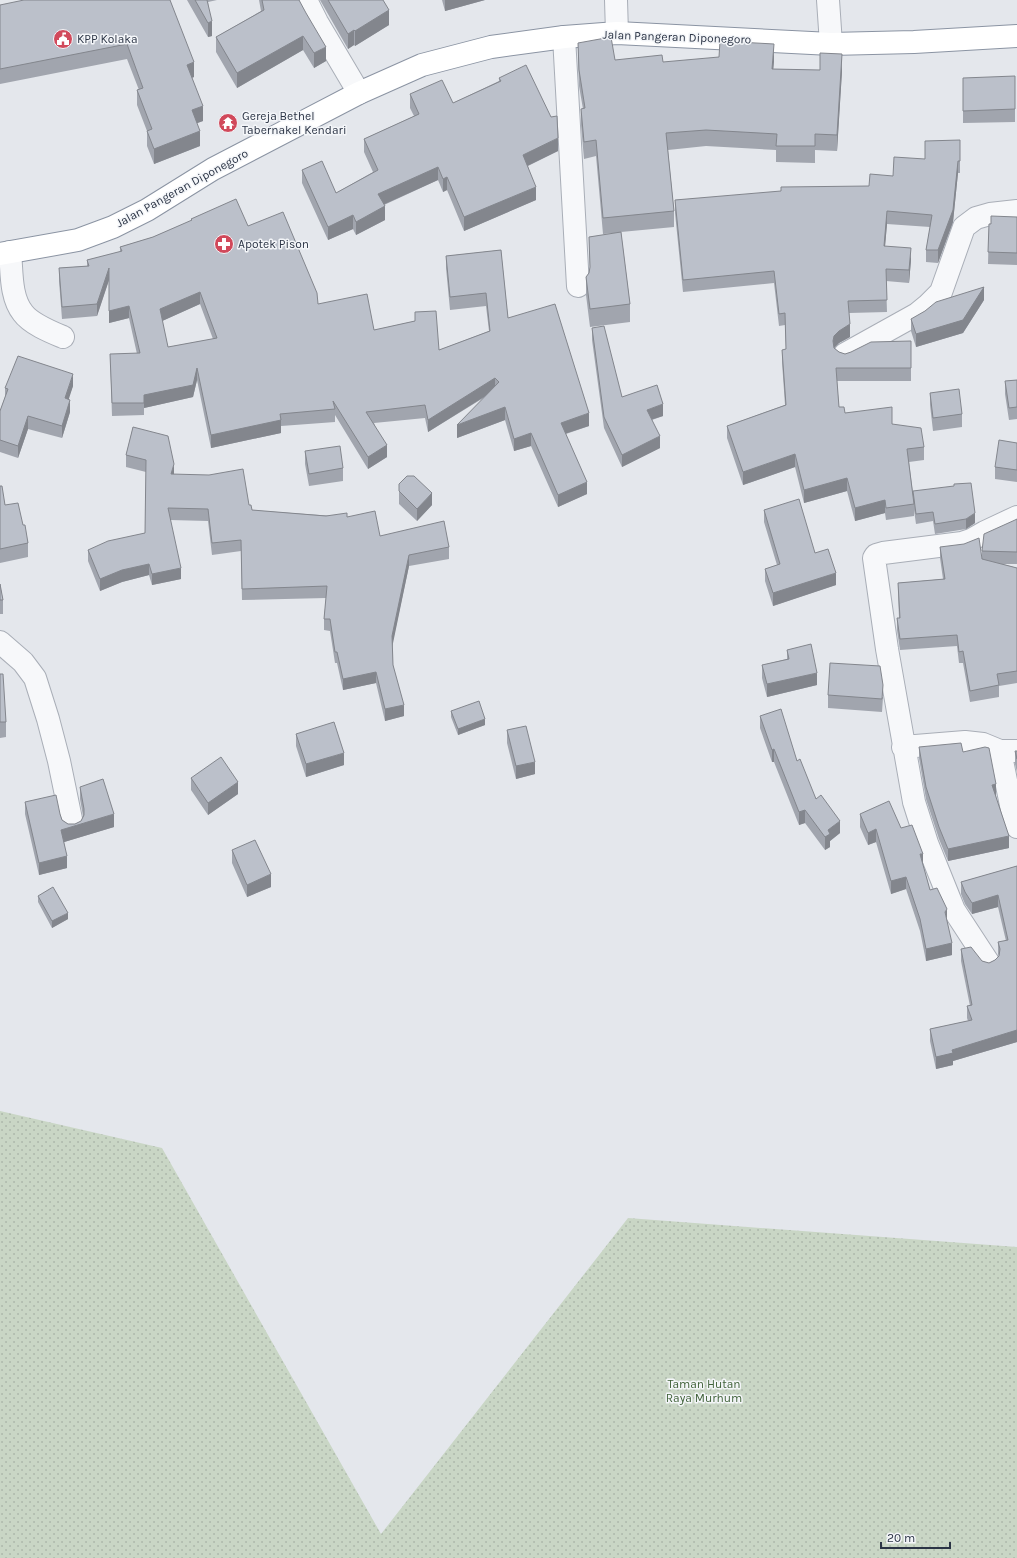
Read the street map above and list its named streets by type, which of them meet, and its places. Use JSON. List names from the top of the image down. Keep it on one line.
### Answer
{"streets":{"highway":["Jalan Pangeran Diponegoro"]},"parks":["Taman Hutan Raya Murhum"],"places":{"public building":["KPP Kolaka"],"temple":["Gereja Bethel Tabernakel Kendari"],"pharmacy":["Apotek Pison"]},"scale_bar":"20 m"}
